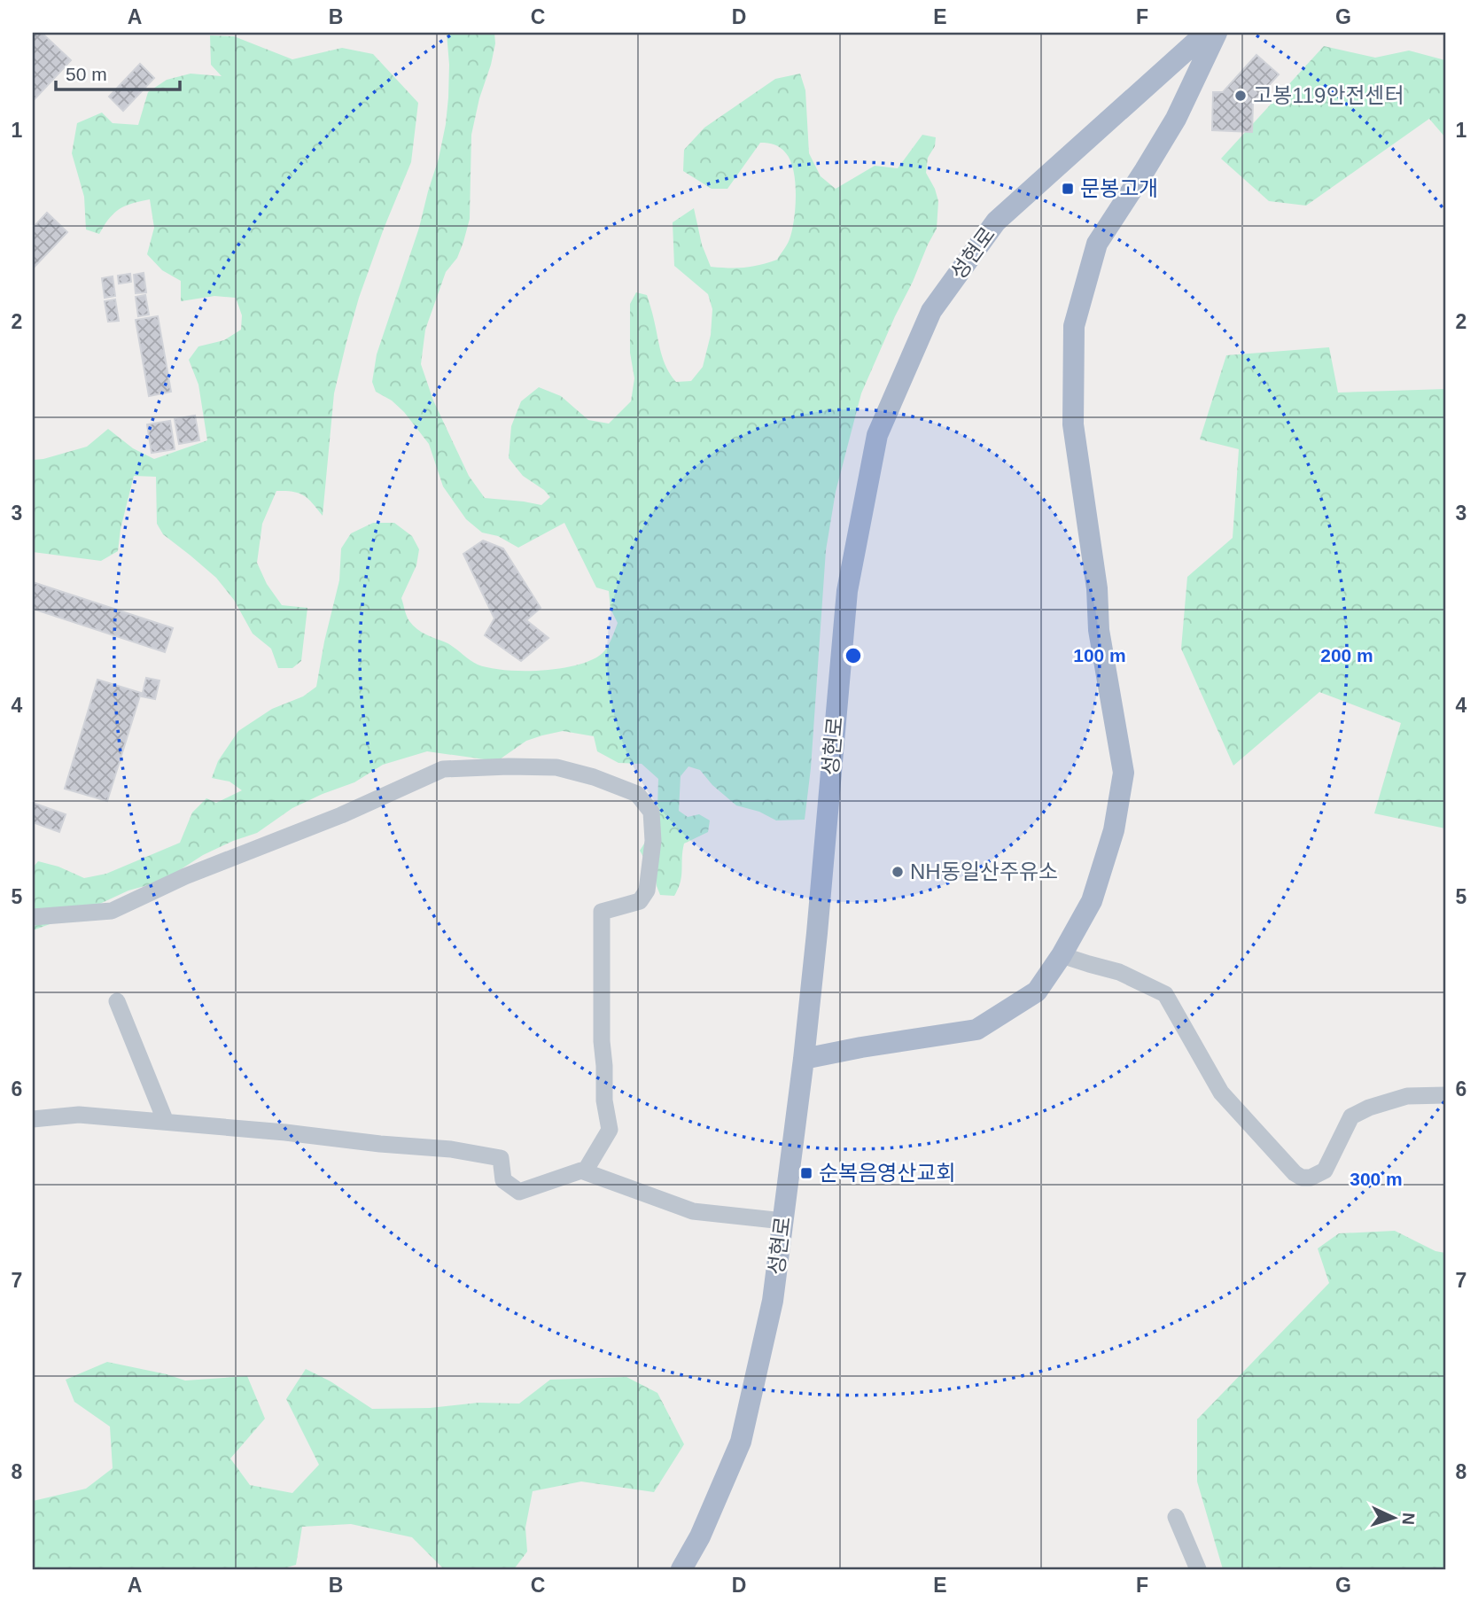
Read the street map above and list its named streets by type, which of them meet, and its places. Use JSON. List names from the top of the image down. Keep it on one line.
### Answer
{"streets":{"main road":["성현로"]},"places":{"other":["고봉119안전센터","NH동일산주유소"],"transit":["문봉고개","순복음영산교회"]},"scale_bar":"50 m","north":"right","grid":{"columns":["A","B","C","D","E","F","G"],"rows":["1","2","3","4","5","6","7","8"]},"rings":["100 m","200 m","300 m"]}
